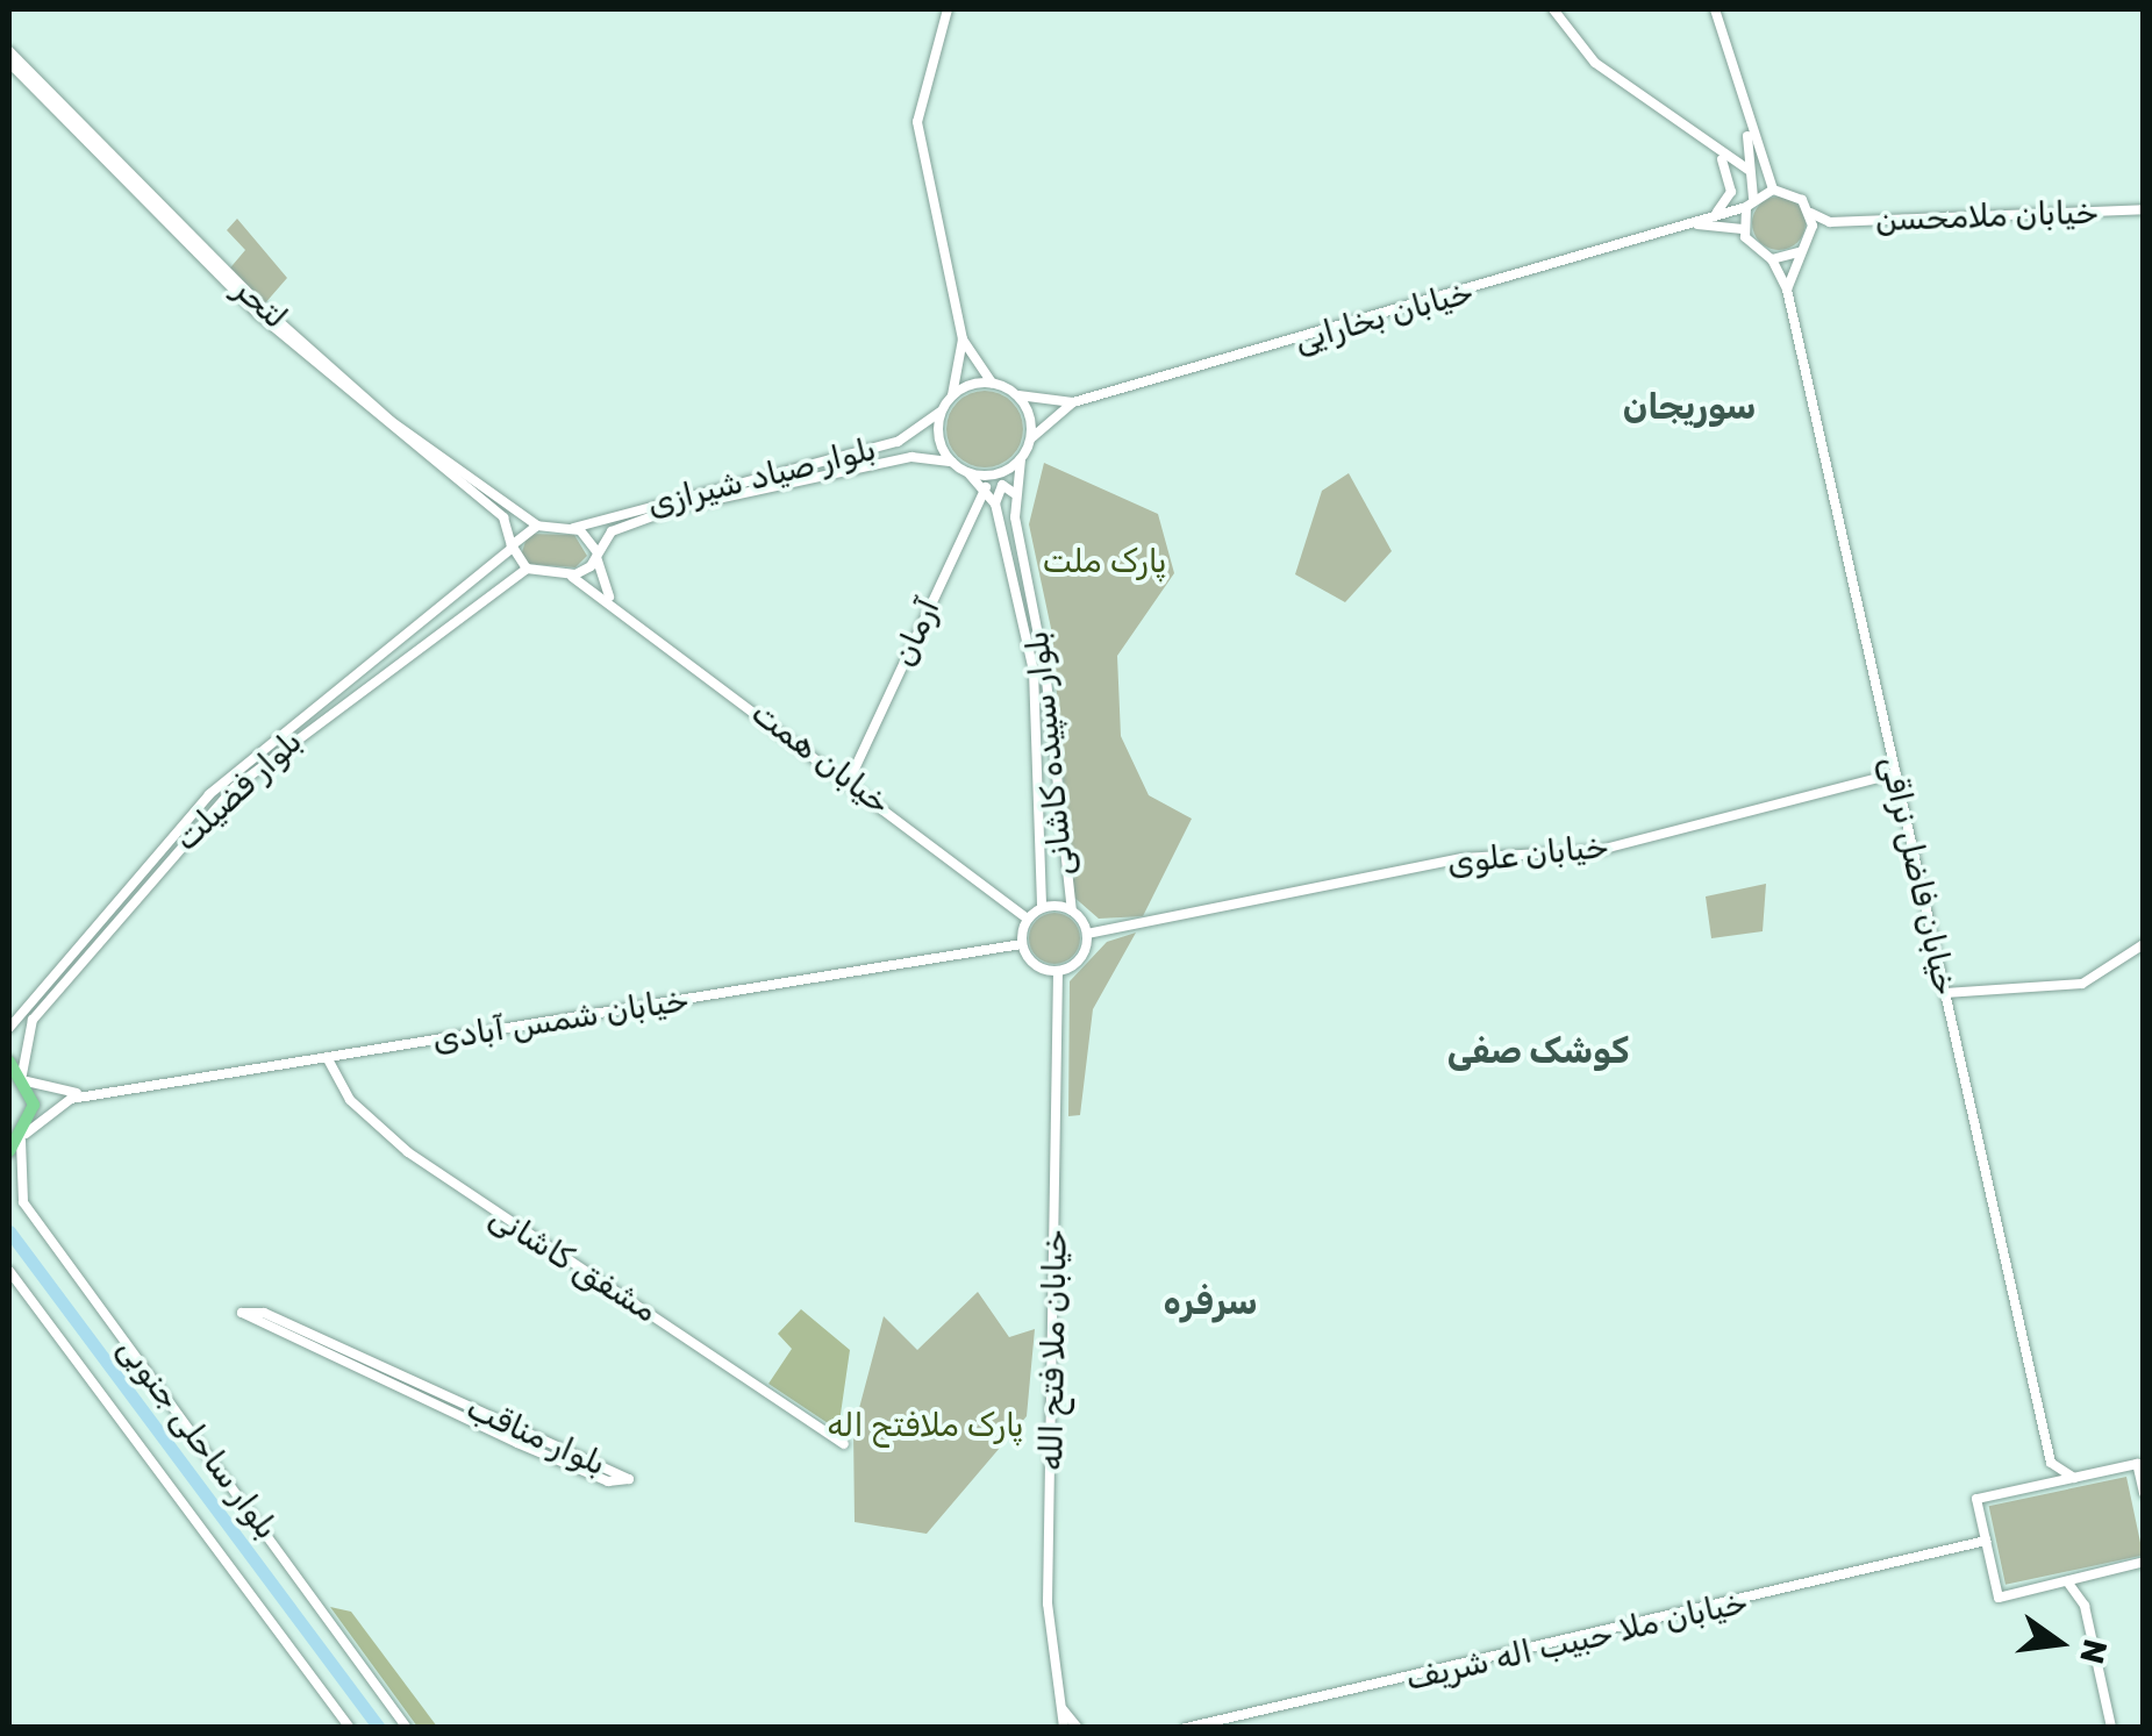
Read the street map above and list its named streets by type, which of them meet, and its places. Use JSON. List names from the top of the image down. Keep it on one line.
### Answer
{"streets":{"main road":["خیابان ملامحسن","لتحر","خیابان بخارایی","بلوار صیاد شیرازی","آرمان","بلوار سپیده کاشانی","خیابان همت","بلوار فضیلت","خیابان علوی","خیابان فاضل نراقی","خیابان شمس آبادی","مشفق کاشانی","خیابان ملا فتح الله","بلوار مناقب","بلوار ساحلی جنوبی","خیابان ملا حبیب اله شریف"]},"crossings":[["لتحر","بلوار صیاد شیرازی"],["لتحر","بلوار فضیلت"],["خیابان بخارایی","بلوار صیاد شیرازی"],["خیابان بخارایی","بلوار سپیده کاشانی"],["خیابان بخارایی","خیابان فاضل نراقی"],["بلوار صیاد شیرازی","بلوار سپیده کاشانی"],["بلوار صیاد شیرازی","خیابان همت"],["بلوار صیاد شیرازی","بلوار فضیلت"],["آرمان","بلوار سپیده کاشانی"],["آرمان","خیابان همت"],["بلوار سپیده کاشانی","خیابان همت"],["بلوار سپیده کاشانی","خیابان علوی"],["بلوار سپیده کاشانی","خیابان شمس آبادی"],["بلوار سپیده کاشانی","خیابان ملا فتح الله"],["خیابان همت","خیابان علوی"],["خیابان همت","خیابان شمس آبادی"],["خیابان همت","خیابان ملا فتح الله"],["خیابان علوی","خیابان فاضل نراقی"],["خیابان علوی","خیابان شمس آبادی"],["خیابان علوی","خیابان ملا فتح الله"],["خیابان شمس آبادی","مشفق کاشانی"],["خیابان شمس آبادی","خیابان ملا فتح الله"]],"districts":["سوریجان","کوشک صفی","سرفره"],"parks":["پارک ملت","پارک ملافتح اله"],"north":"right"}
